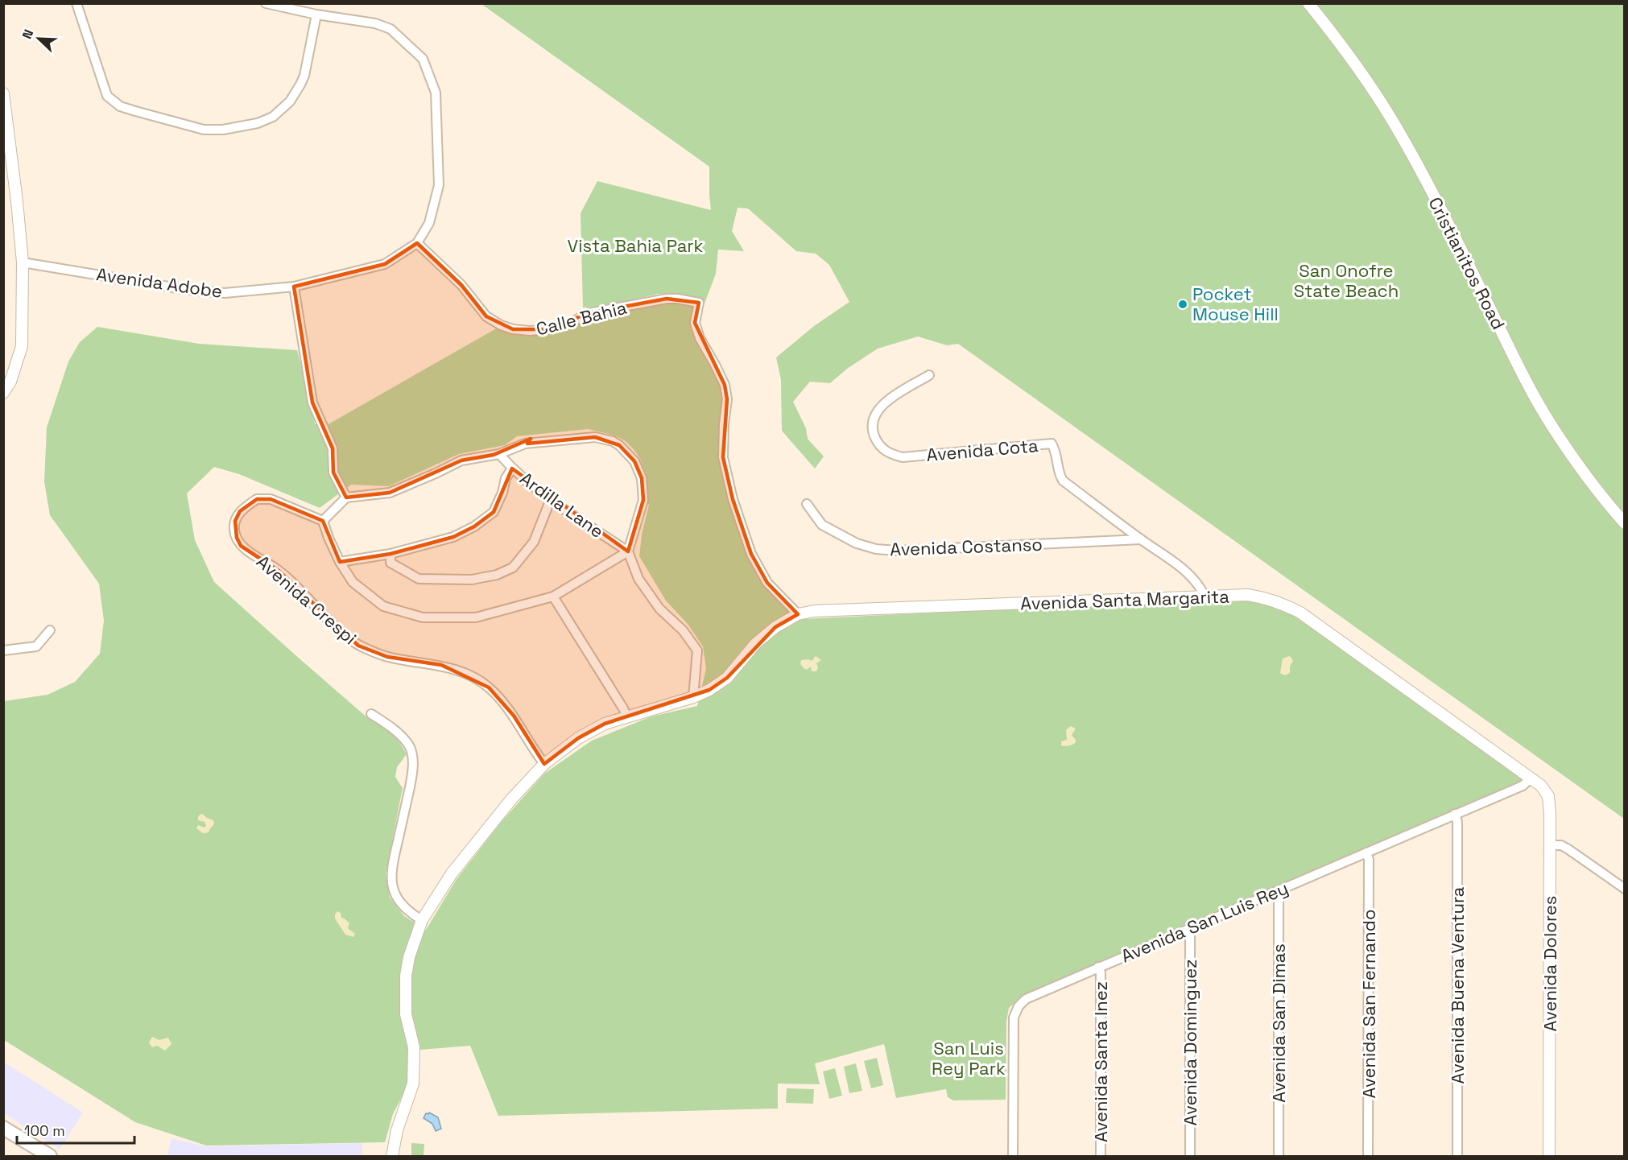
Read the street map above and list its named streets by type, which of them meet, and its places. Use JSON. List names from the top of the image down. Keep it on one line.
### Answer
{"streets":{"street":["Cristianitos Road","Avenida Adobe","Calle Bahia","Avenida Cota","Ardilla Lane","Avenida Costanso","Avenida Crespi","Avenida Santa Margarita","Avenida San Luis Rey","Avenida Dolores","Avenida Buena Ventura","Avenida San Fernando","Avenida San Dimas","Avenida Dominguez","Avenida Santa Inez"]},"crossings":[["Avenida Adobe","Calle Bahia"],["Calle Bahia","Avenida Santa Margarita"],["Avenida Cota","Avenida Costanso"],["Avenida Cota","Avenida Santa Margarita"],["Avenida Crespi","Avenida Santa Margarita"],["Avenida Santa Margarita","Avenida San Luis Rey"],["Avenida Santa Margarita","Avenida Dolores"],["Avenida San Luis Rey","Avenida Dolores"],["Avenida San Luis Rey","Avenida Buena Ventura"],["Avenida San Luis Rey","Avenida San Fernando"],["Avenida San Luis Rey","Avenida San Dimas"],["Avenida San Luis Rey","Avenida Dominguez"],["Avenida San Luis Rey","Avenida Santa Inez"]],"parks":["Vista Bahia Park","San Onofre State Beach","San Luis Rey Park"],"places":["Pocket Mouse Hill"],"scale_bar":"100 m","north":"top left"}
